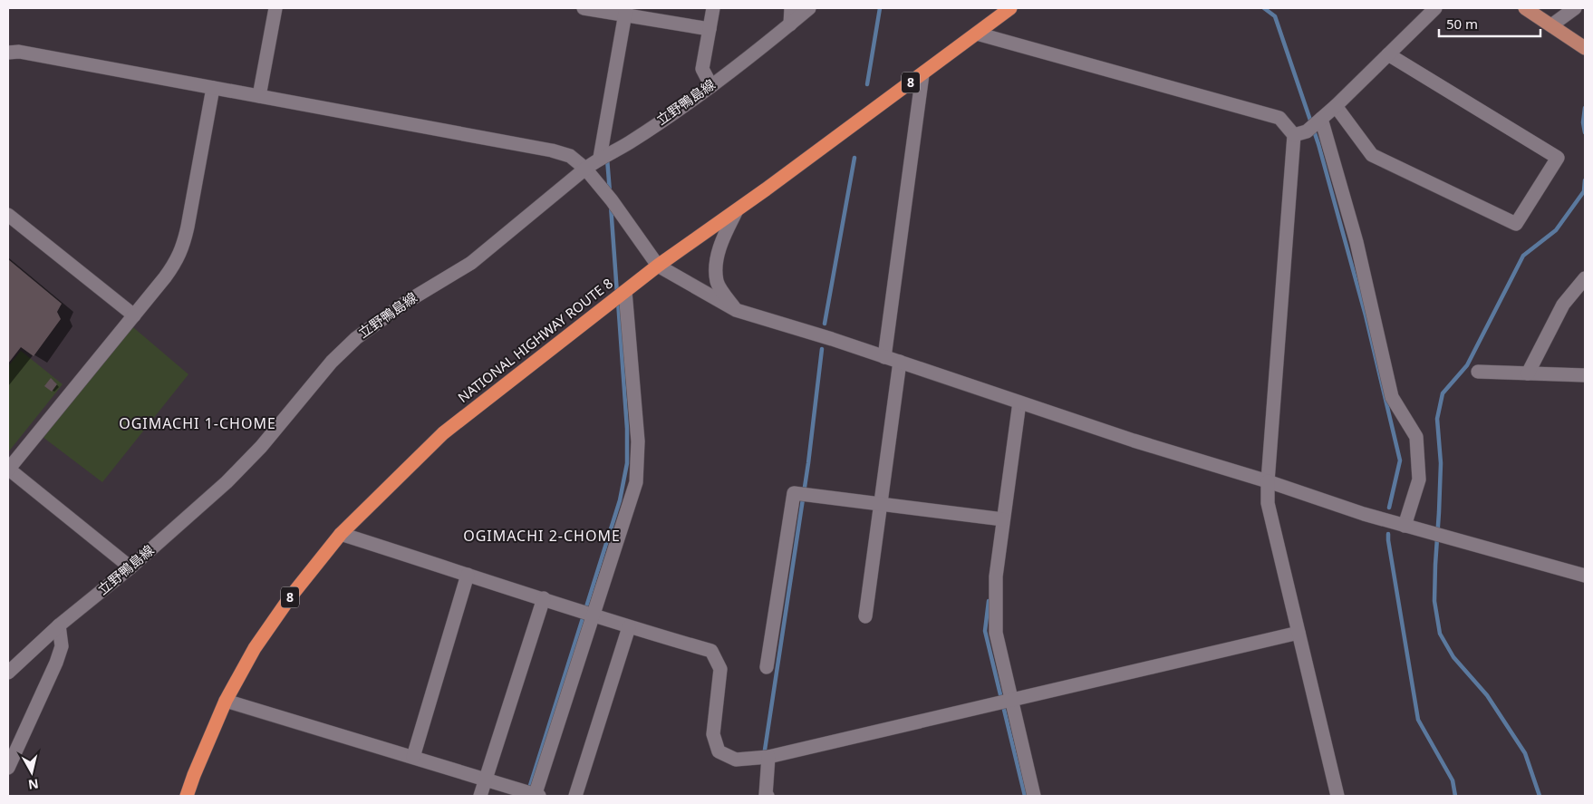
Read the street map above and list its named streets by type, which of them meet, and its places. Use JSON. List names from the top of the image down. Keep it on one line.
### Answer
{"streets":{"highway":["8","NATIONAL HIGHWAY ROUTE 8"],"street":["立野鴨島線"]},"districts":["OGIMACHI 1-CHOME","OGIMACHI 2-CHOME"],"scale_bar":"50 m","north":"bottom"}
